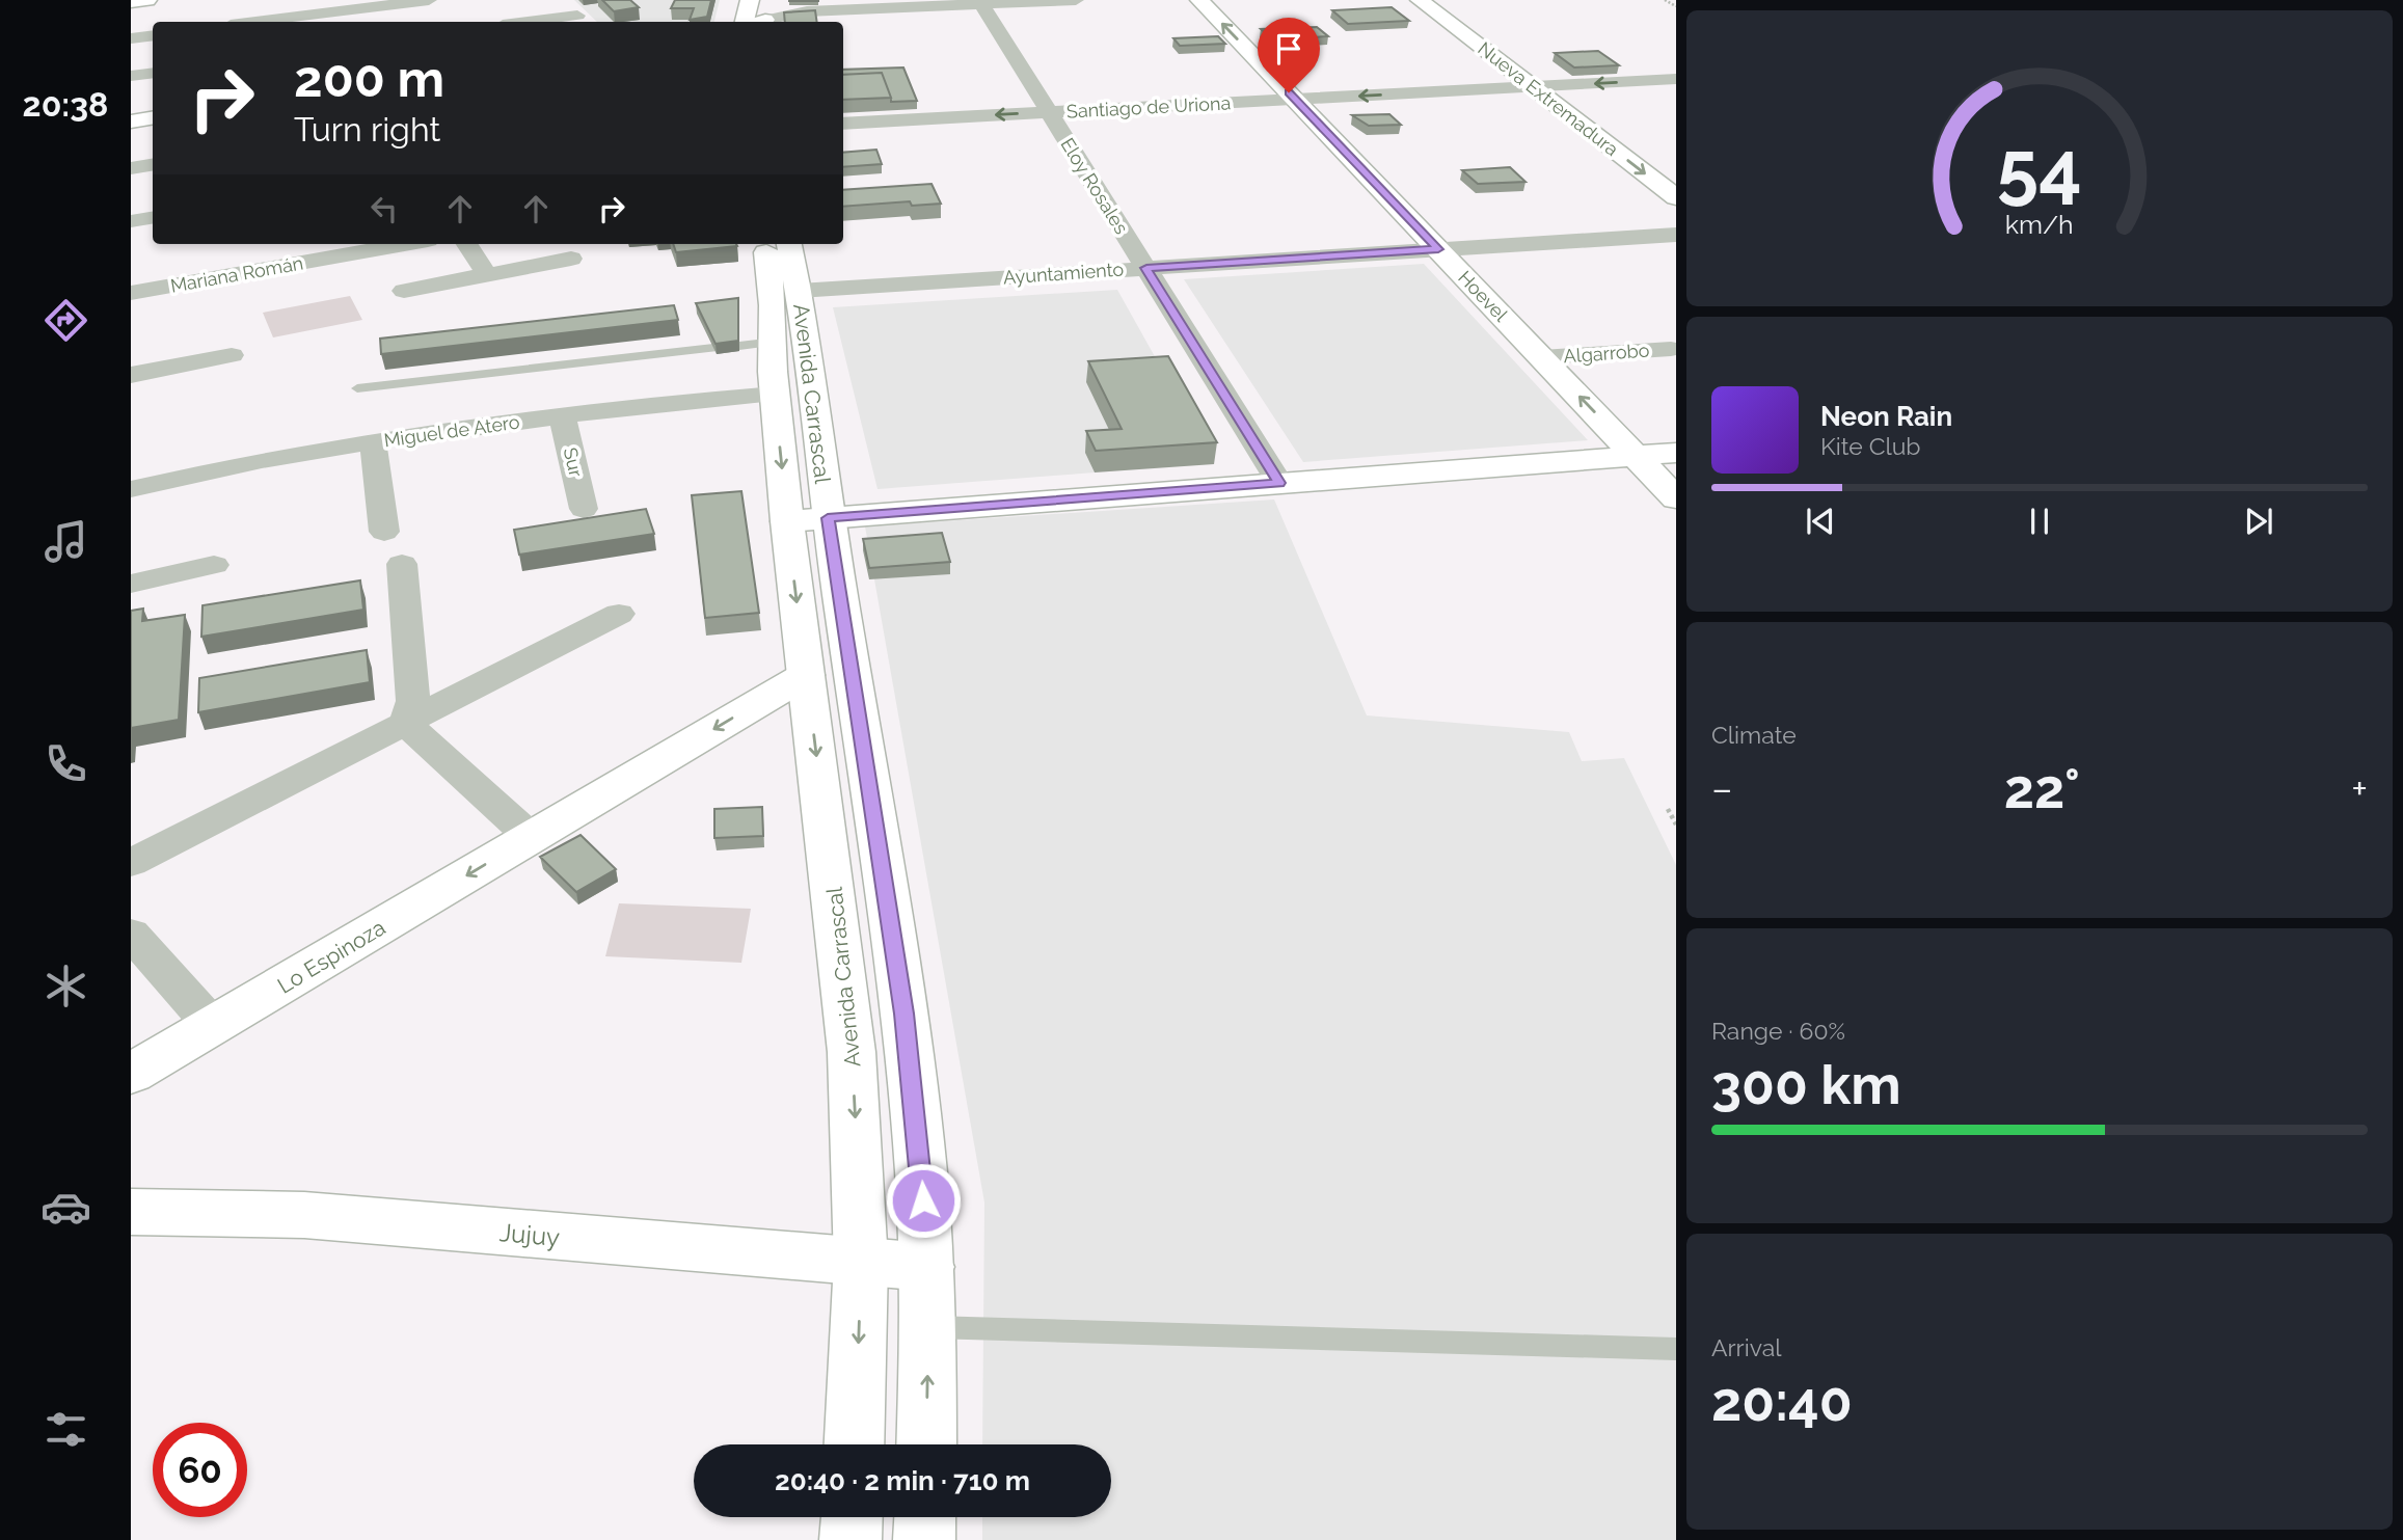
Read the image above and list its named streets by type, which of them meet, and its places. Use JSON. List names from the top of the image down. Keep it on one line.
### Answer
{"streets":{"main road":["Nueva Extremadura","Hoevel","Avenida Carrascal","Lo Espinoza","Jujuy"],"street":["Santiago de Uriona","Eloy Rosales","Ayuntamiento","Mariana Román","Algarrobo","Miguel de Atero","Sur"]},"crossings":[["Nueva Extremadura","Santiago de Uriona"],["Santiago de Uriona","Eloy Rosales"],["Santiago de Uriona","Hoevel"],["Eloy Rosales","Ayuntamiento"],["Ayuntamiento","Hoevel"],["Ayuntamiento","Avenida Carrascal"],["Hoevel","Algarrobo"],["Avenida Carrascal","Miguel de Atero"],["Avenida Carrascal","Lo Espinoza"],["Avenida Carrascal","Jujuy"],["Miguel de Atero","Sur"]],"one_way":["Nueva Extremadura","Hoevel","Lo Espinoza"],"page":{"tabs":"20:38","turn":["200 m","Turn right"],"song":["Neon Rain","Kite Club"],"tile":["Climate",["Range · 60%","300 km"],["Arrival","20:40"]],"heat":["−","22°","+"],"limit":"60","trip":"20:40 · 2 min · 710 m","gauge":["54","km/h"]}}
